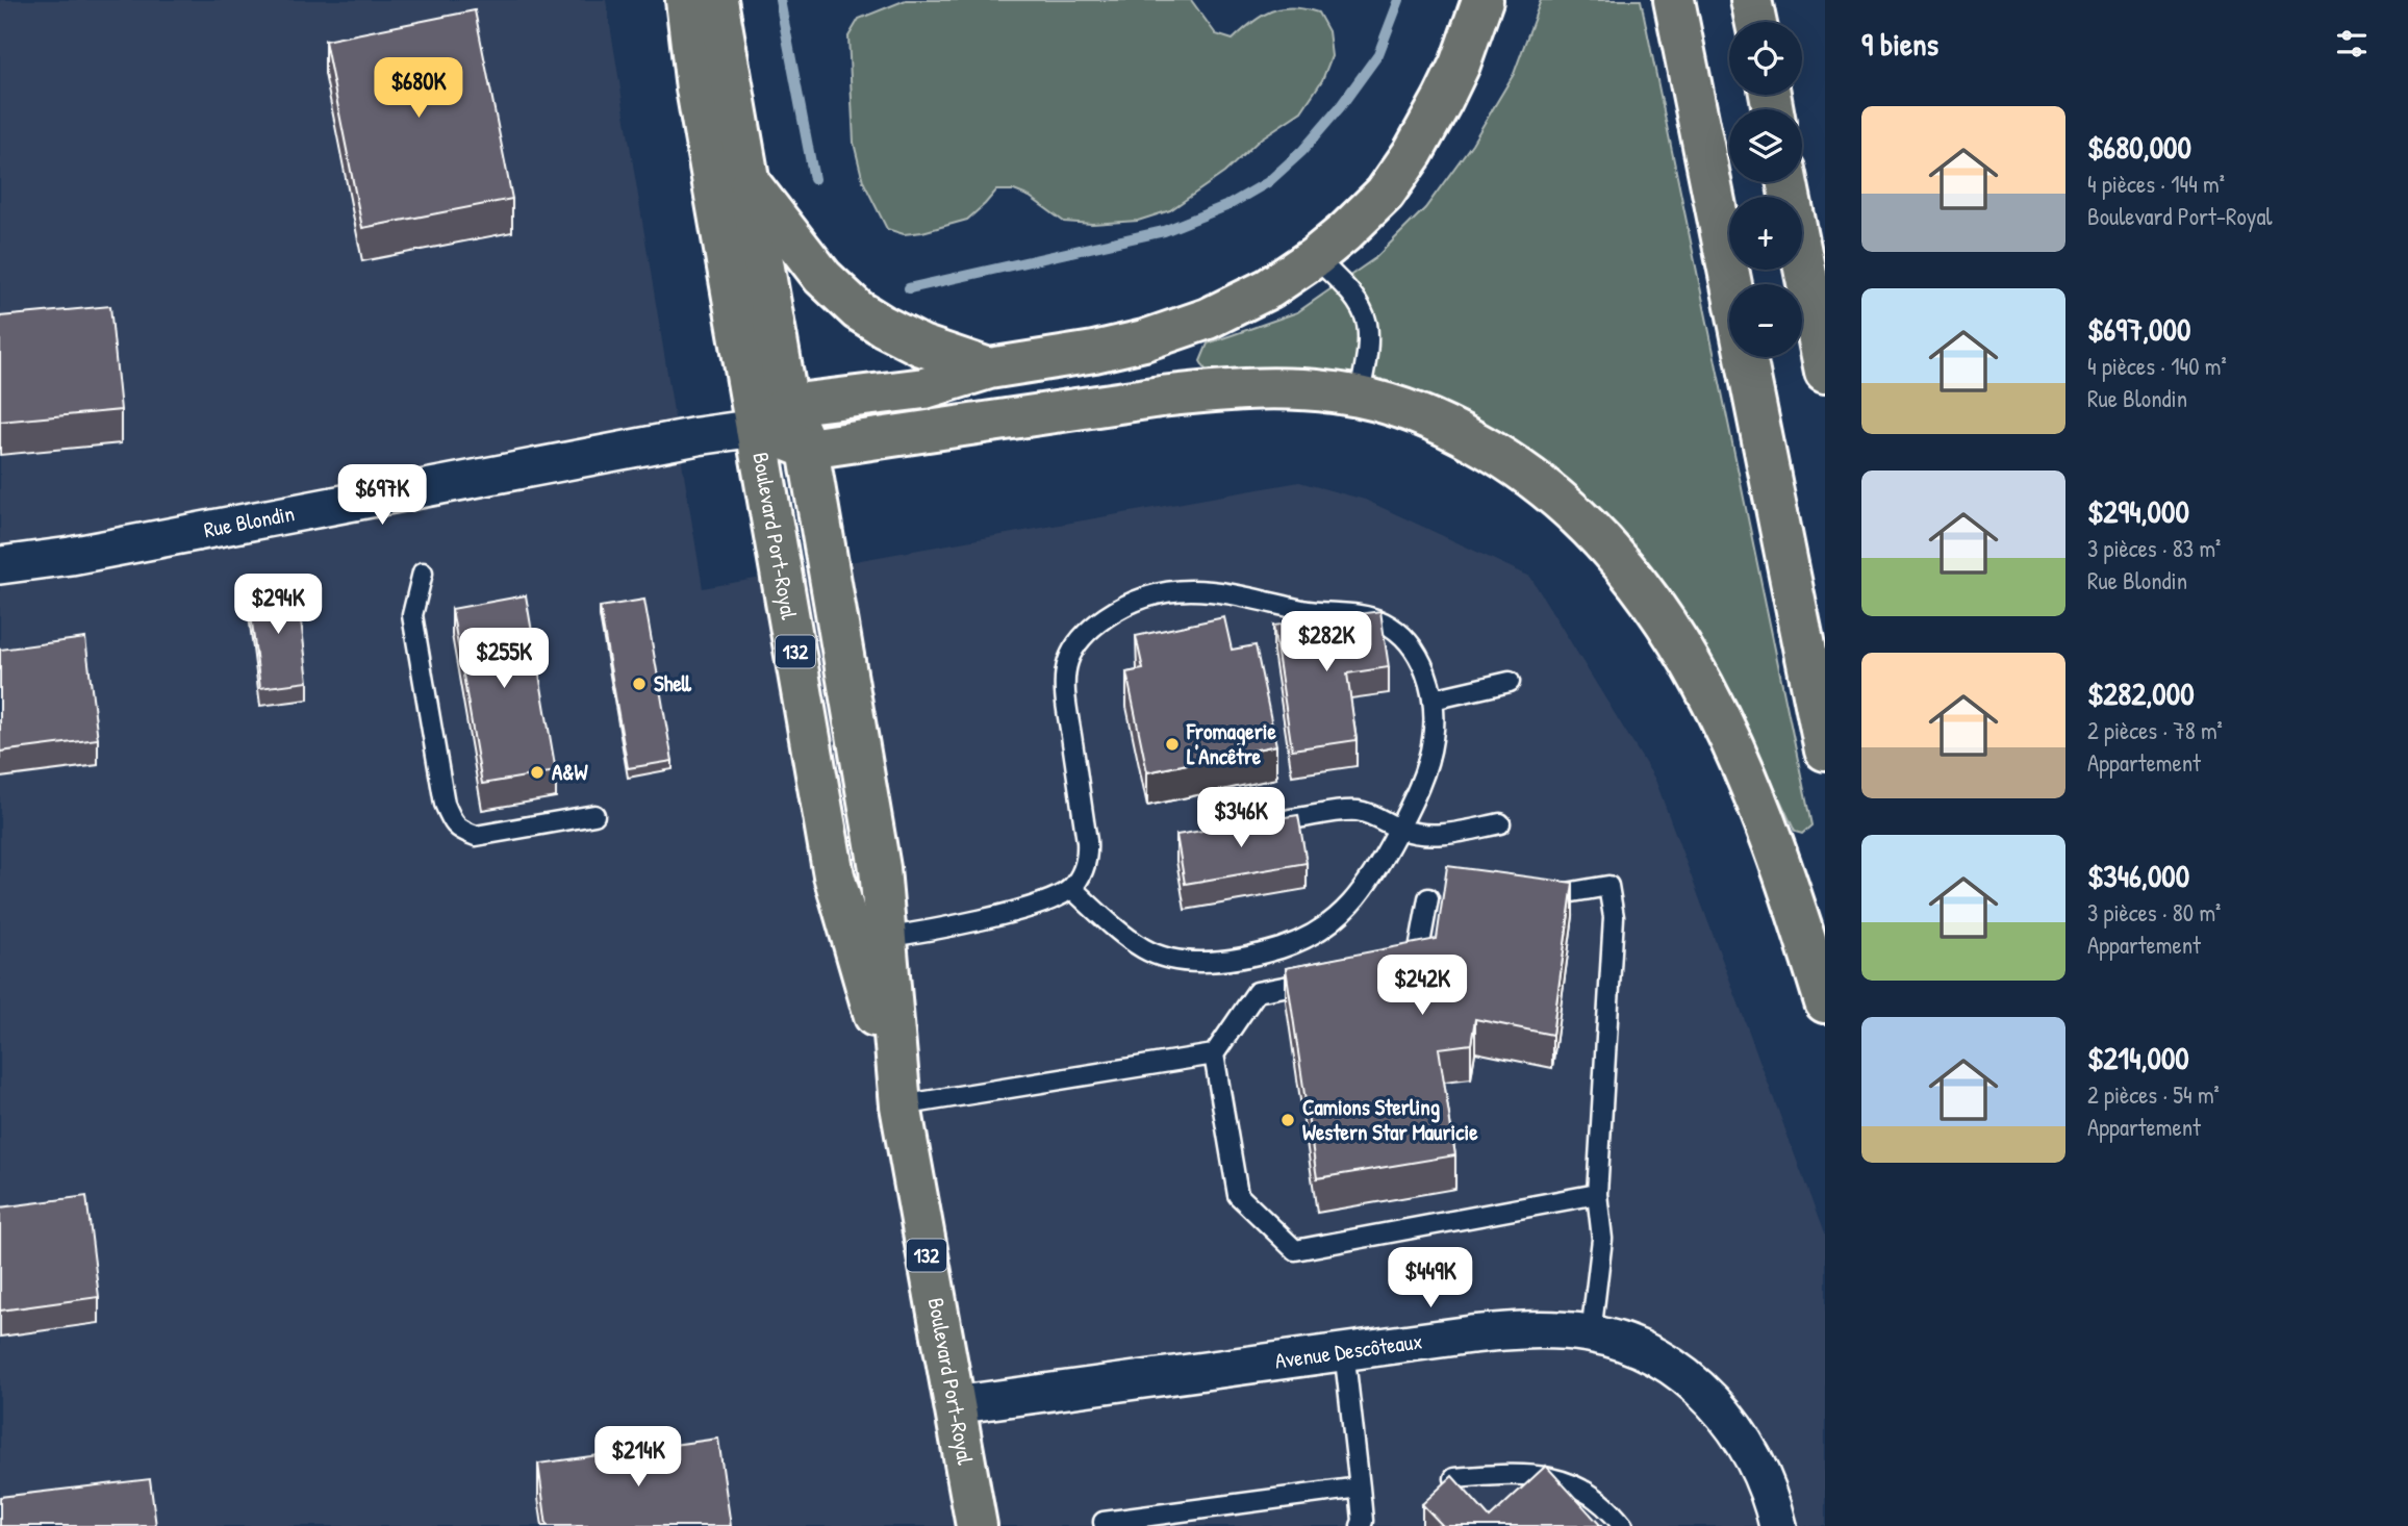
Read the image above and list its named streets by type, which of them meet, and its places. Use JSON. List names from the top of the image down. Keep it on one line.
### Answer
{"streets":{"main road":["Boulevard Port-Royal","132"],"street":["Rue Blondin","Avenue Descôteaux"]},"crossings":[["Rue Blondin","Boulevard Port-Royal"],["Boulevard Port-Royal","Avenue Descôteaux"]],"places":["Shell","Fromagerie L'Ancêtre","A&W","Camions Sterling Western Star Mauricie"],"page":{"heading":"9 biens","map_buttons":["+","−"],"price":["$680K","$697K","$294K","$282K","$255K","$346K","$242K","$449K","$214K"],"list":[{"name":"$680,000","note":"4 pièces · 144 m² · Boulevard Port-Royal"},{"name":"$697,000","note":"4 pièces · 140 m² · Rue Blondin"},{"name":"$294,000","note":"3 pièces · 83 m² · Rue Blondin"},{"name":"$282,000","note":"2 pièces · 78 m² · Appartement"},{"name":"$346,000","note":"3 pièces · 80 m² · Appartement"},{"name":"$214,000","note":"2 pièces · 54 m² · Appartement"}]}}
